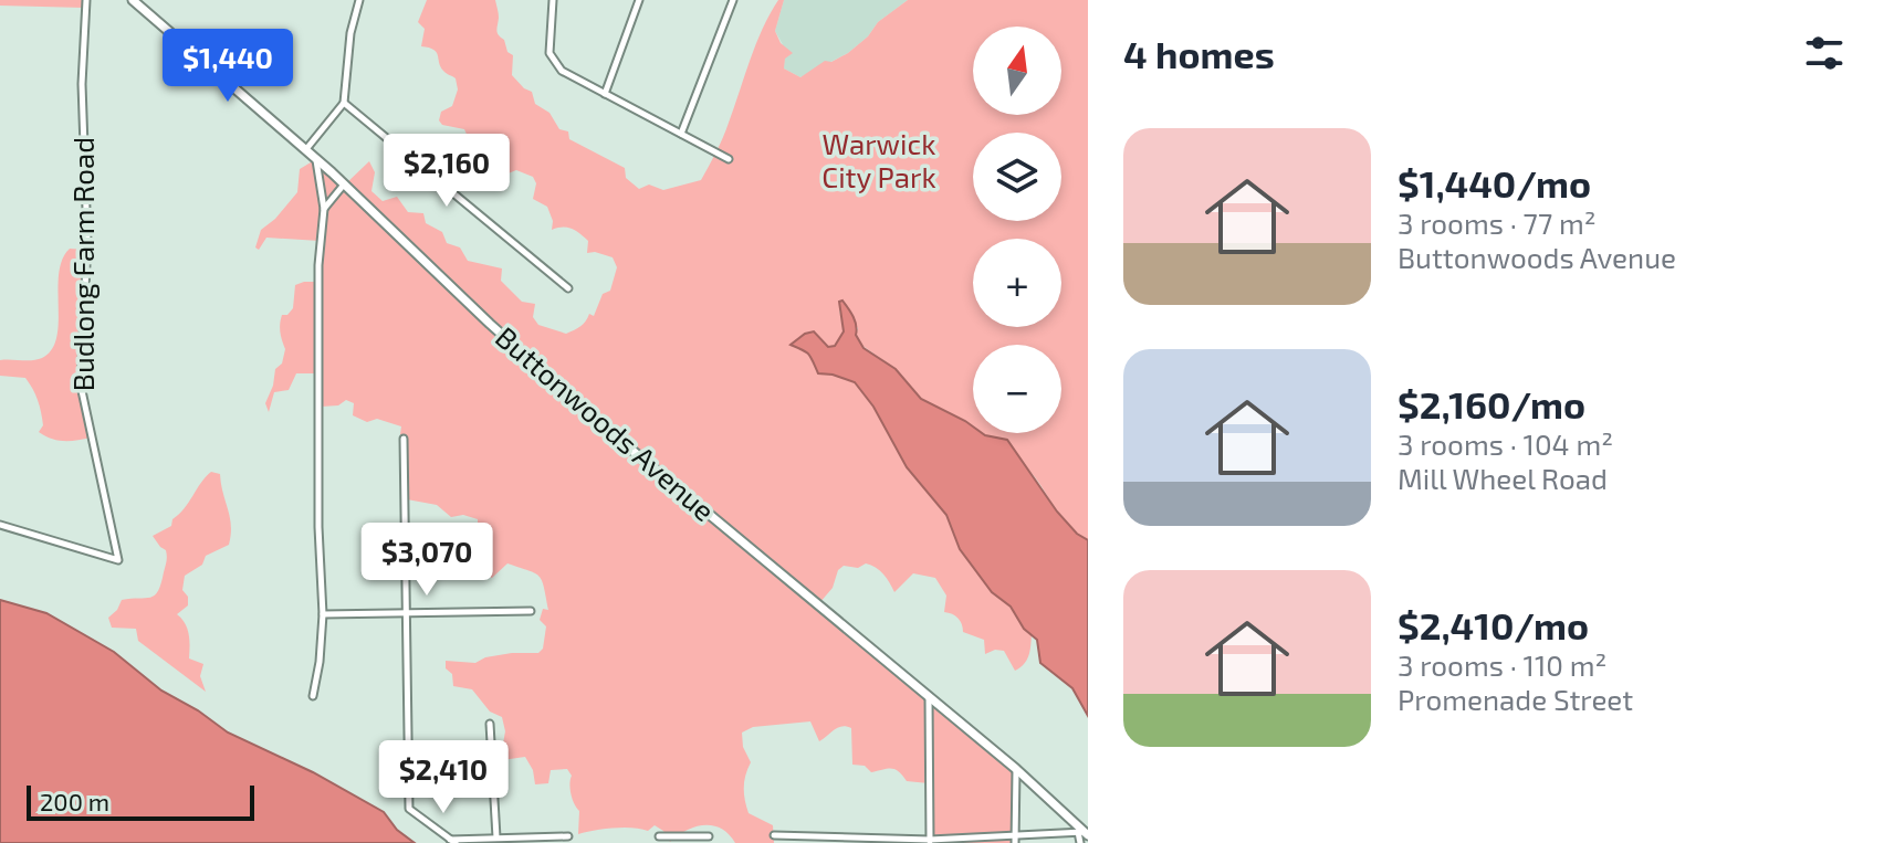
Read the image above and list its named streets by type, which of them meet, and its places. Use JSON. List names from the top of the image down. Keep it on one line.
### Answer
{"streets":{"street":["Budlong Farm Road","Buttonwoods Avenue"]},"parks":["Warwick City Park"],"scale_bar":"200 m","north":"top","page":{"heading":"4 homes","map_buttons":["+","−"],"price":["$1,440","$2,160","$3,070","$2,410"],"list":[{"name":"$1,440/mo","note":"3 rooms · 77 m² · Buttonwoods Avenue"},{"name":"$2,160/mo","note":"3 rooms · 104 m² · Mill Wheel Road"},{"name":"$2,410/mo","note":"3 rooms · 110 m² · Promenade Street"}],"scale":"200 m"}}
